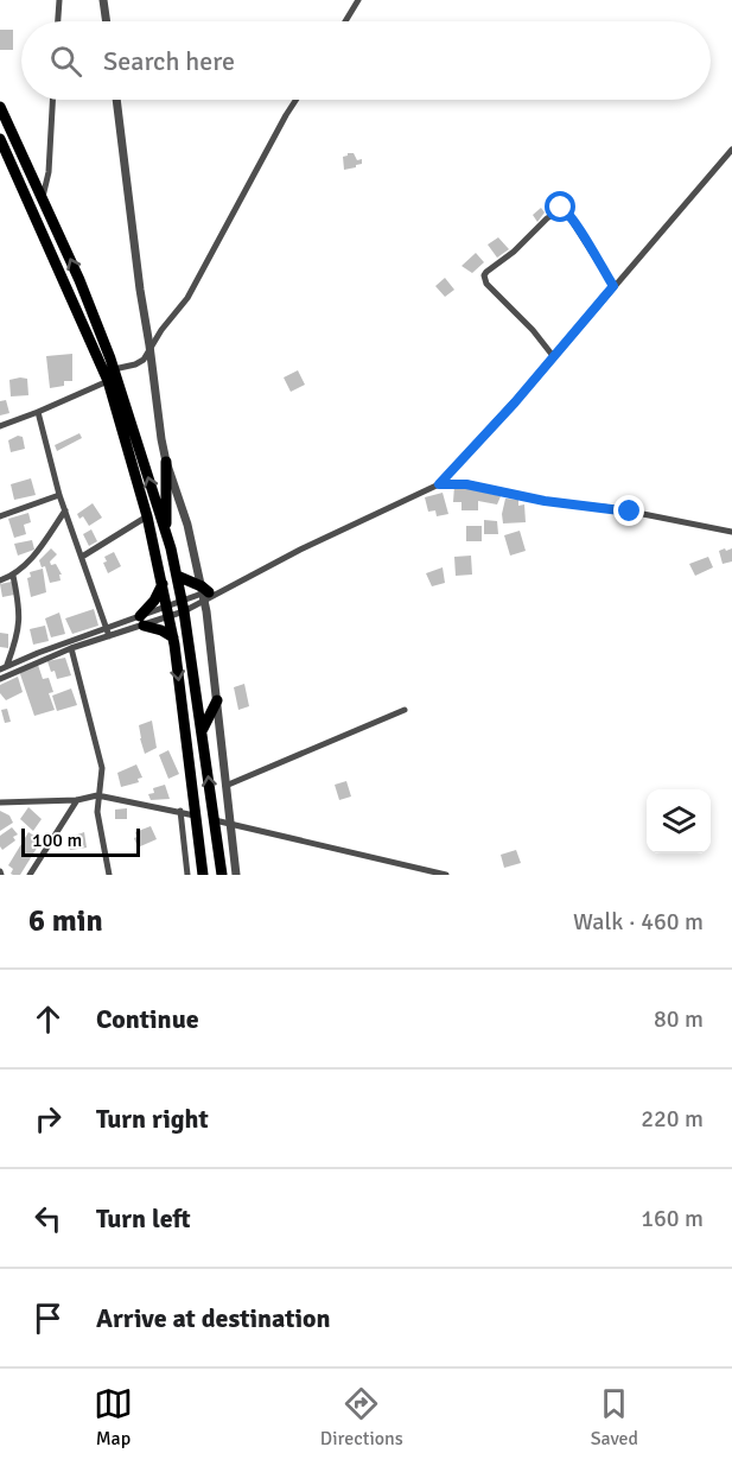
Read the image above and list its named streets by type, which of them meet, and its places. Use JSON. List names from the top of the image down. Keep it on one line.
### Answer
{"scale_bar":"100 m","page":{"search":"Search here","scale":"100 m","heading":["6 min","Walk · 460 m"],"list":[["Continue","80 m"],["Turn right","220 m"],["Turn left","160 m"],"Arrive at destination"],"nav":["Map","Directions","Saved"]}}
